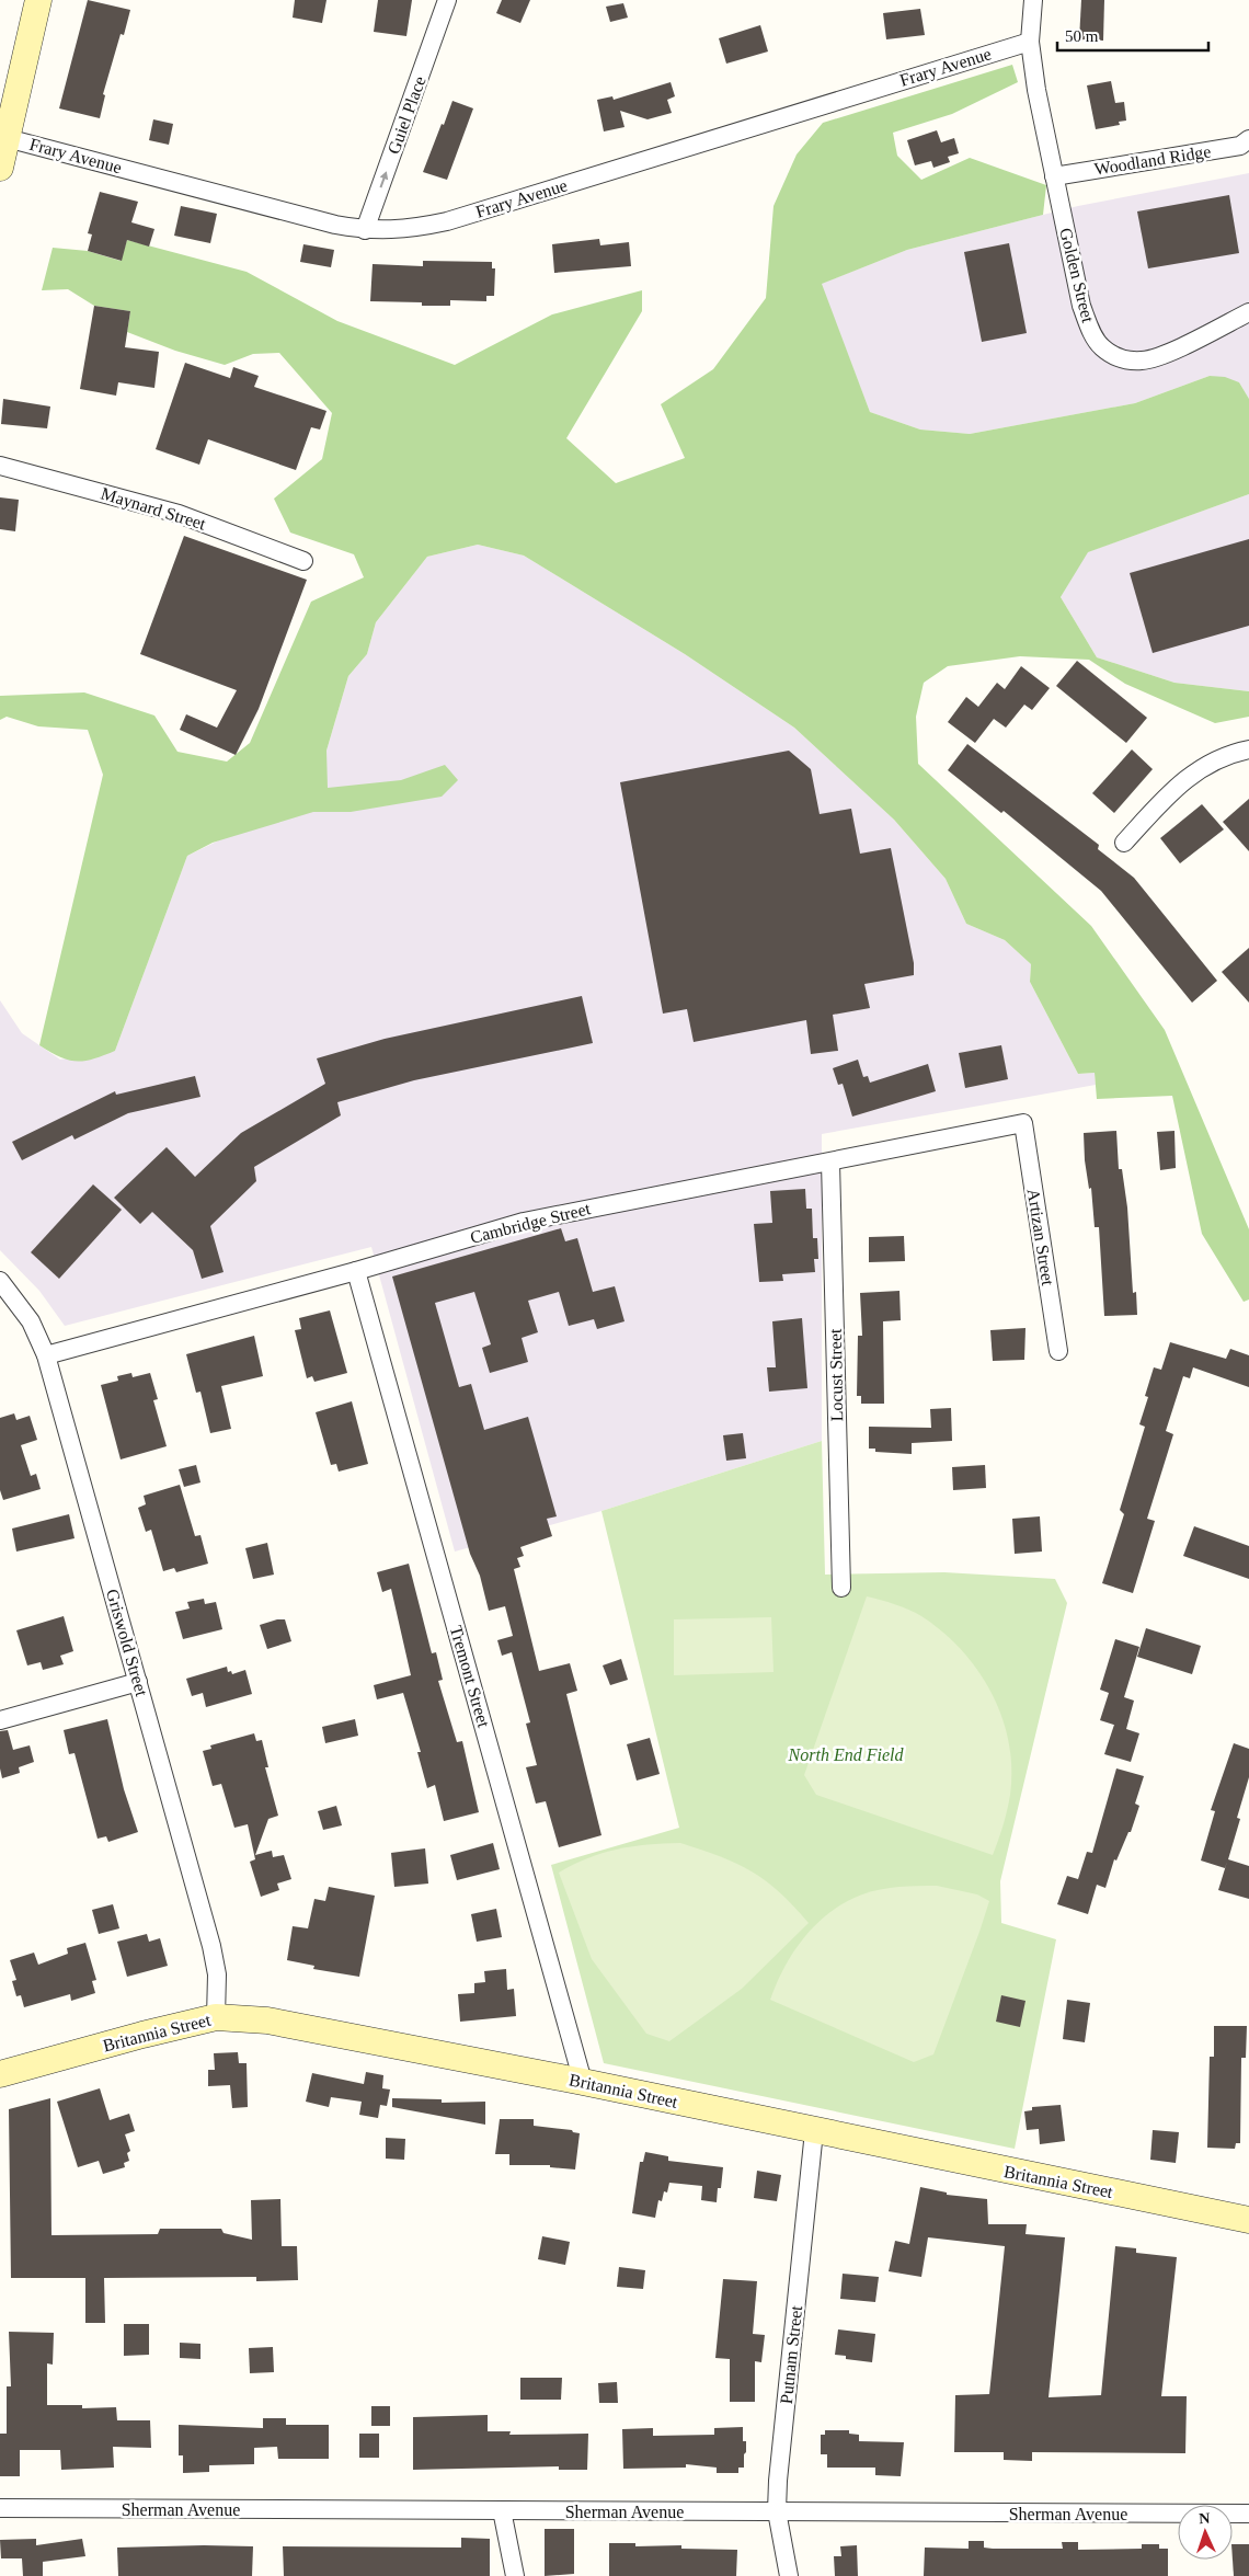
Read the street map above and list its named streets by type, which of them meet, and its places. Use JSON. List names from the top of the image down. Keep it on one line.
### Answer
{"streets":{"main road":["Britannia Street"],"street":["Frary Avenue","Guiel Place","Woodland Ridge","Golden Street","Maynard Street","Cambridge Street","Artizan Street","Locust Street","Griswold Street","Tremont Street","Putnam Street","Sherman Avenue"]},"crossings":[["Frary Avenue","Guiel Place"],["Frary Avenue","Golden Street"],["Woodland Ridge","Golden Street"],["Cambridge Street","Artizan Street"],["Cambridge Street","Locust Street"],["Cambridge Street","Griswold Street"],["Cambridge Street","Tremont Street"],["Griswold Street","Britannia Street"],["Tremont Street","Britannia Street"],["Britannia Street","Putnam Street"],["Putnam Street","Sherman Avenue"]],"one_way":["Guiel Place"],"parks":["North End Field"],"scale_bar":"50 m","north":"top"}
